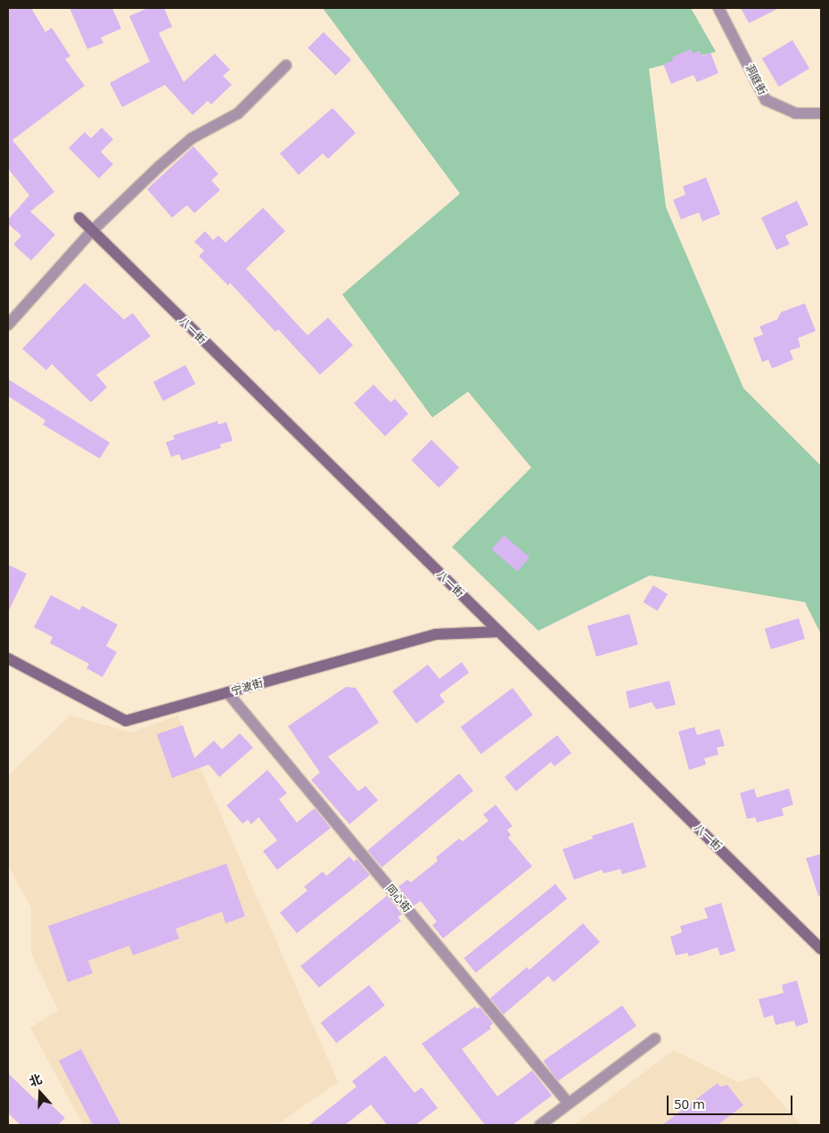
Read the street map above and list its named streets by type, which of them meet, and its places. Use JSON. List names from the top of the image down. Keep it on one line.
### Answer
{"streets":{"street":["洞庭街","八一街","宁波街","同心街"]},"crossings":[["八一街","宁波街"],["宁波街","同心街"]],"scale_bar":"50 m","north":"top"}
